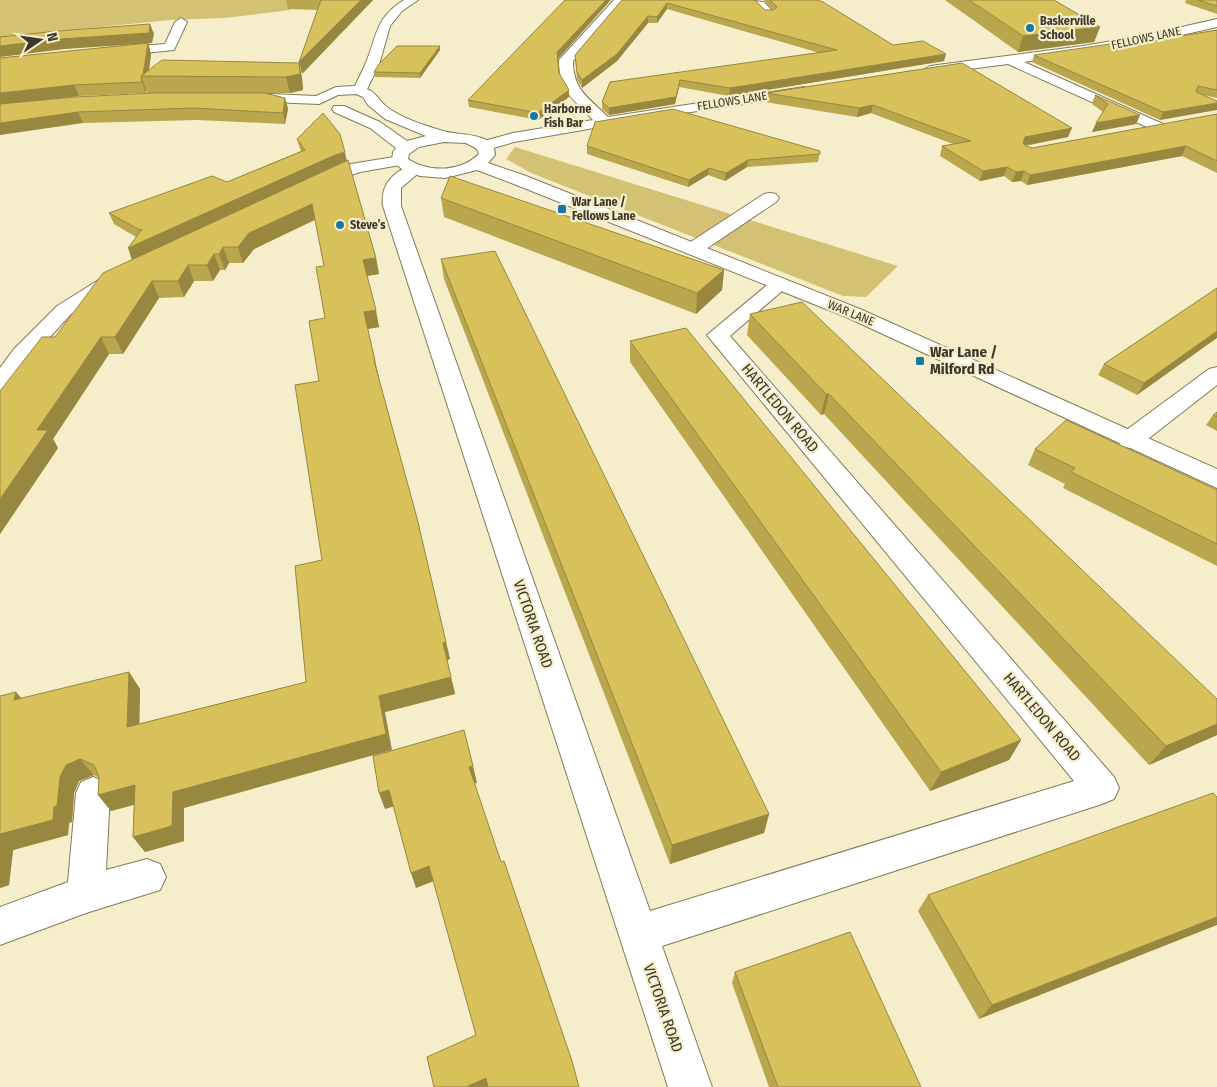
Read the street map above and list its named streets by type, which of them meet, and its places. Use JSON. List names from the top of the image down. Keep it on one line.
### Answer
{"streets":{"street":["FELLOWS LANE","WAR LANE","HARTLEDON ROAD","VICTORIA ROAD"]},"crossings":[["WAR LANE","HARTLEDON ROAD"],["HARTLEDON ROAD","VICTORIA ROAD"]],"places":{"other":["Baskerville School","Harborne Fish Bar","Steve’s"],"transit":["War Lane / Fellows Lane","War Lane / Milford Rd"]},"north":"right"}
